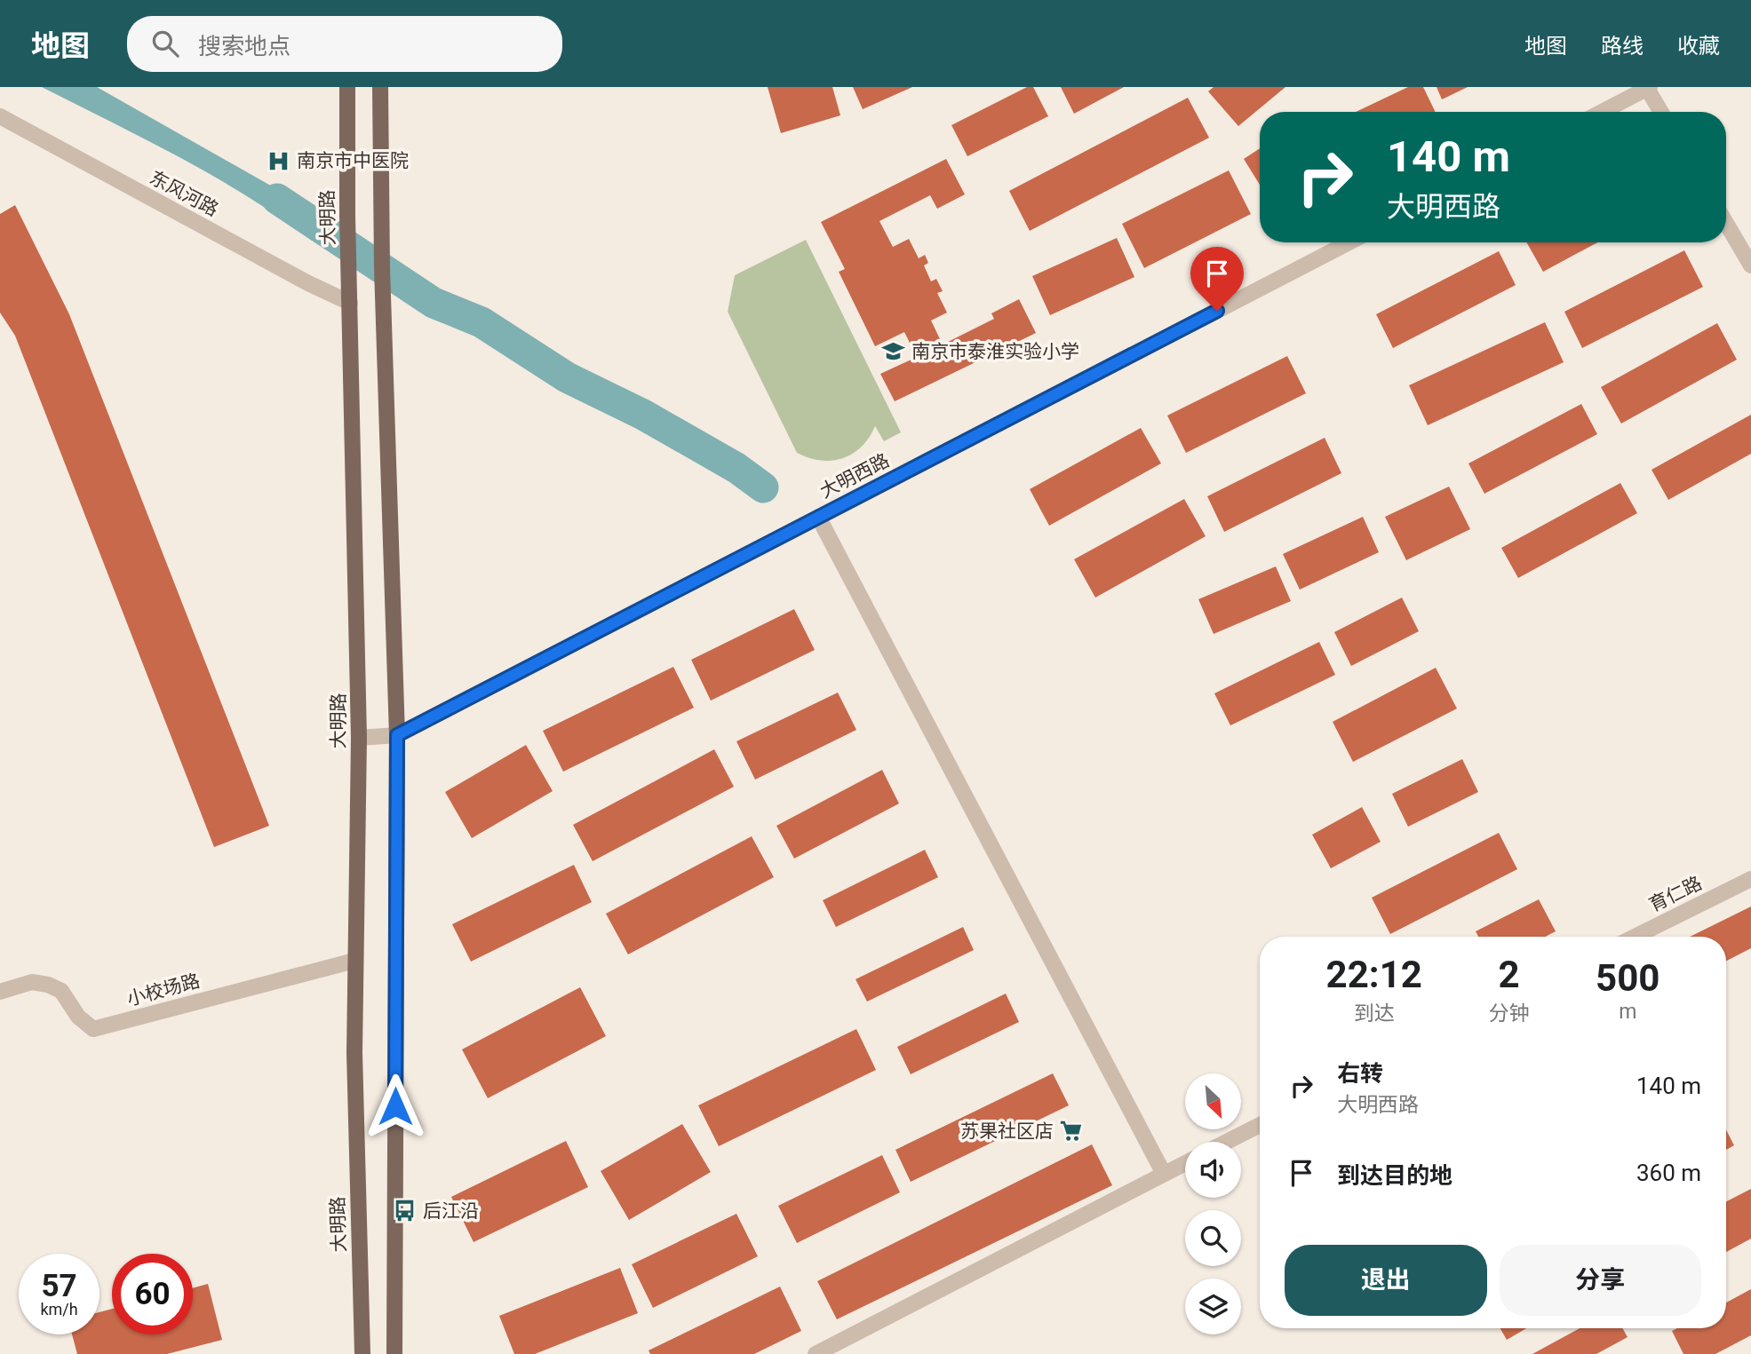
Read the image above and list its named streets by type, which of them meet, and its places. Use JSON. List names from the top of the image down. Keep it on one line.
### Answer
{"streets":{"main road":["大明路"],"street":["东风河路","大明西路","育仁路","小校场路"]},"crossings":[["东风河路","大明路"],["大明路","大明西路"],["大明路","小校场路"]],"places":{"hospital":["南京市中医院"],"school or university":["南京市泰淮实验小学"],"supermarket":["苏果社区店"],"bus stop":["后江沿"]},"north":"bottom right","page":{"header":"地图","search":"搜索地点","nav":["地图","路线","收藏"],"turn":["140 m","大明西路"],"eta":["22:12","到达","2","分钟","500","m"],"list":[{"name":"右转","note":"大明西路","value":"140 m"},{"name":"到达目的地","value":"360 m"}],"buttons":["退出","分享"],"speed":"57 km/h","limit":"60"}}
